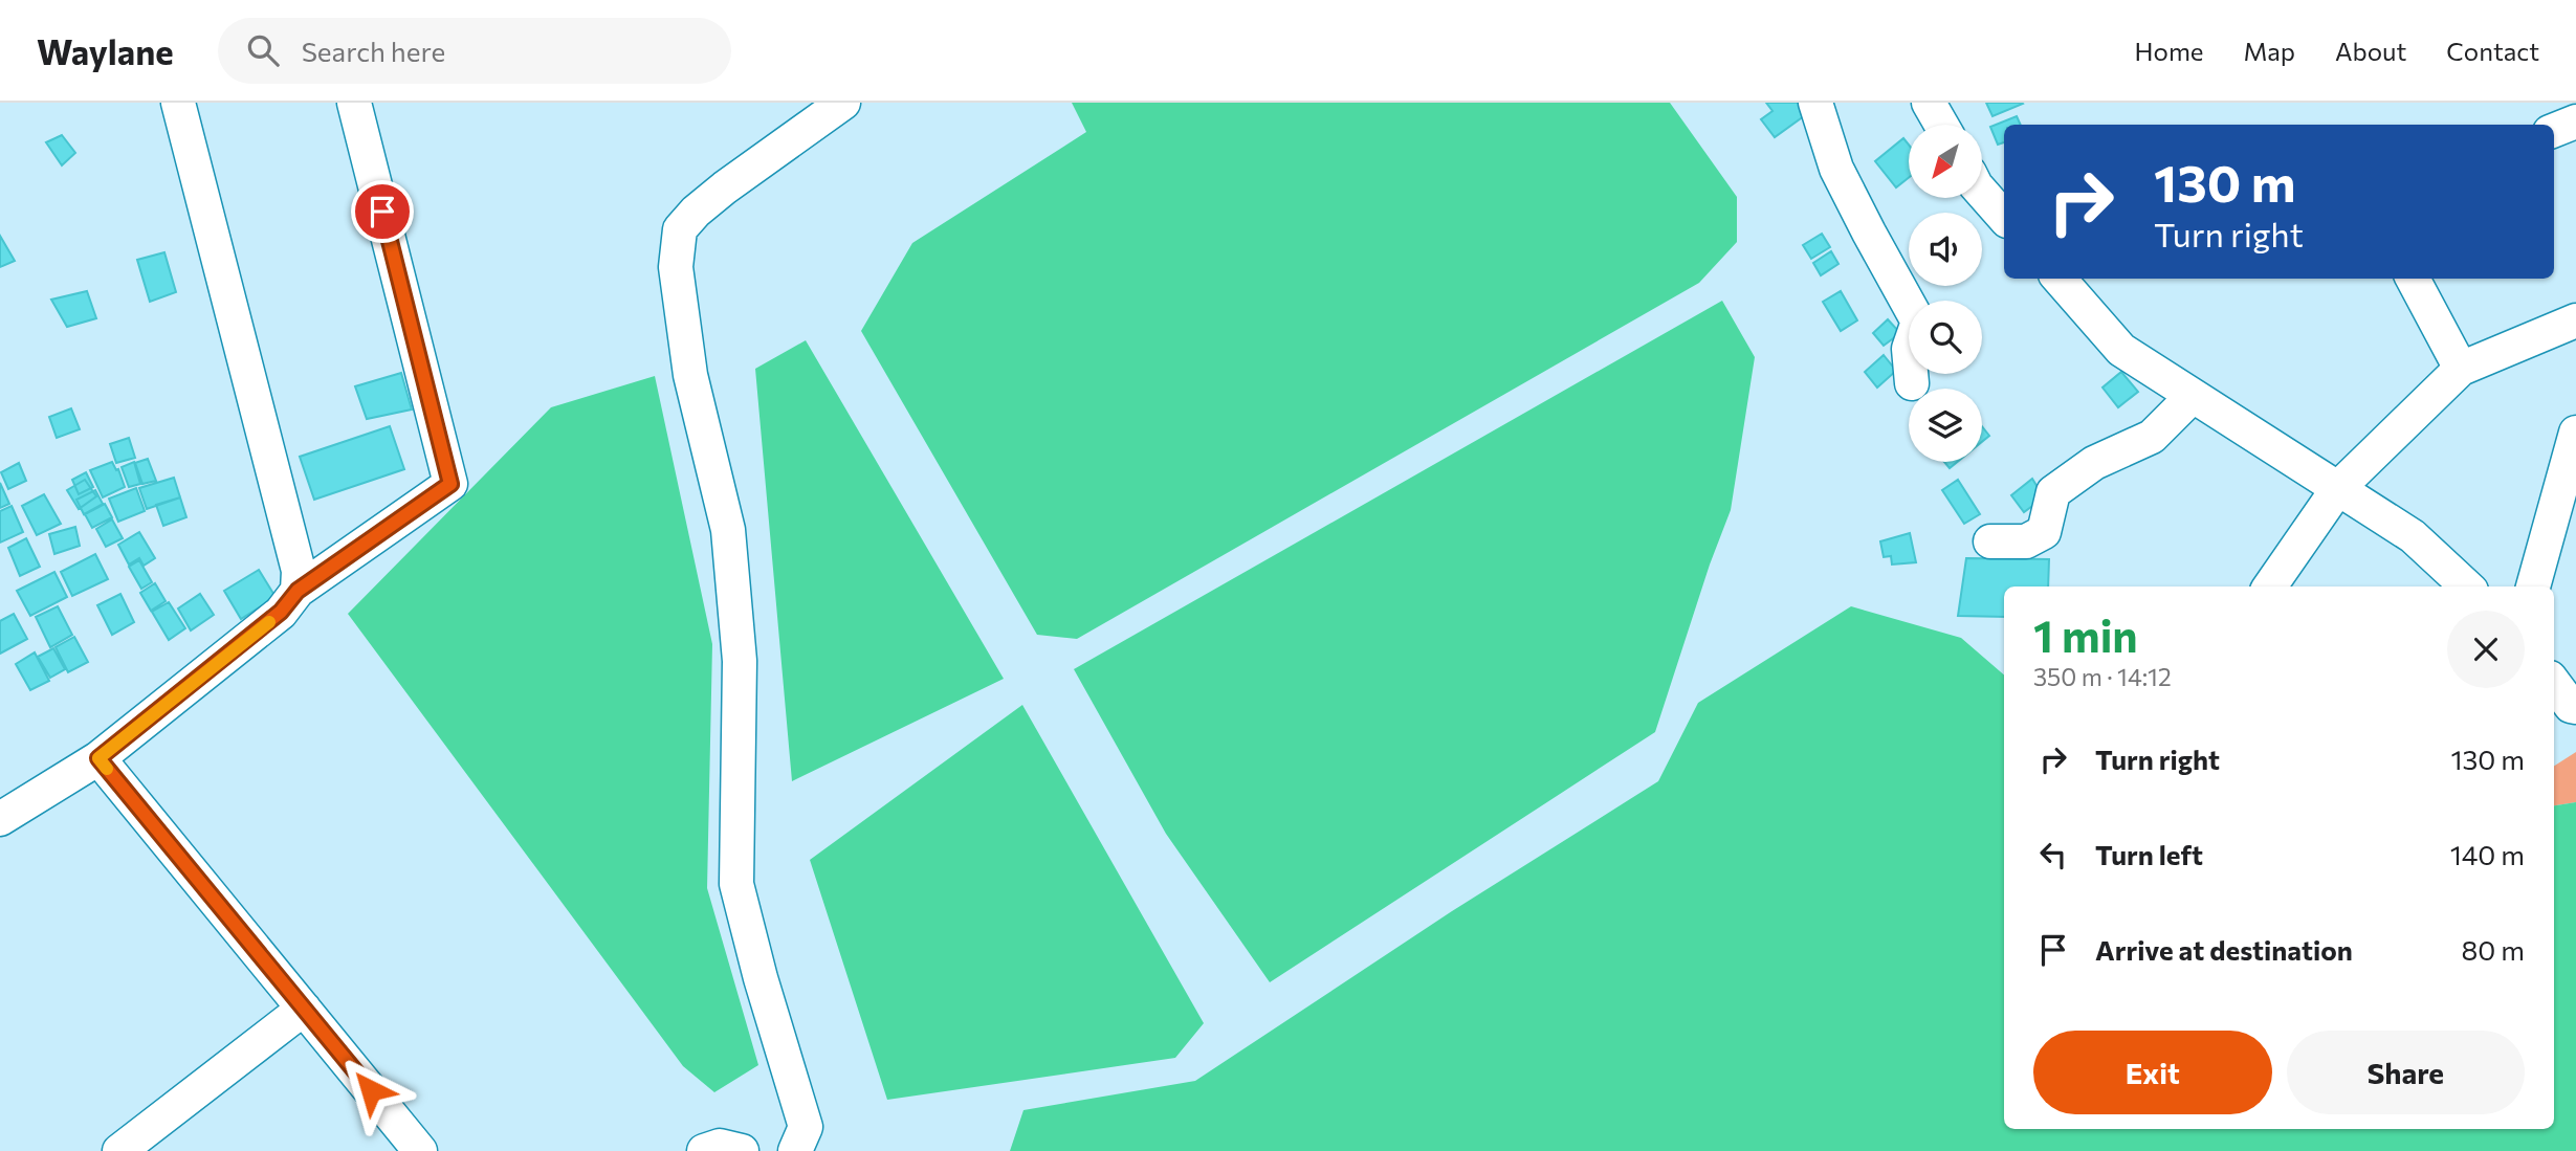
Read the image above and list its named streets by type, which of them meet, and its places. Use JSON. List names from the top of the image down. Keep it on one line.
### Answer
{"north":"bottom left","page":{"header":"Waylane","search":"Search here","nav":["Home","Map","About","Contact"],"turn":["130 m","Turn right"],"heading":["1 min","350 m · 14:12"],"list":[{"name":"Turn right","value":"130 m"},{"name":"Turn left","value":"140 m"},{"name":"Arrive at destination","value":"80 m"}],"buttons":["Exit","Share"]}}
